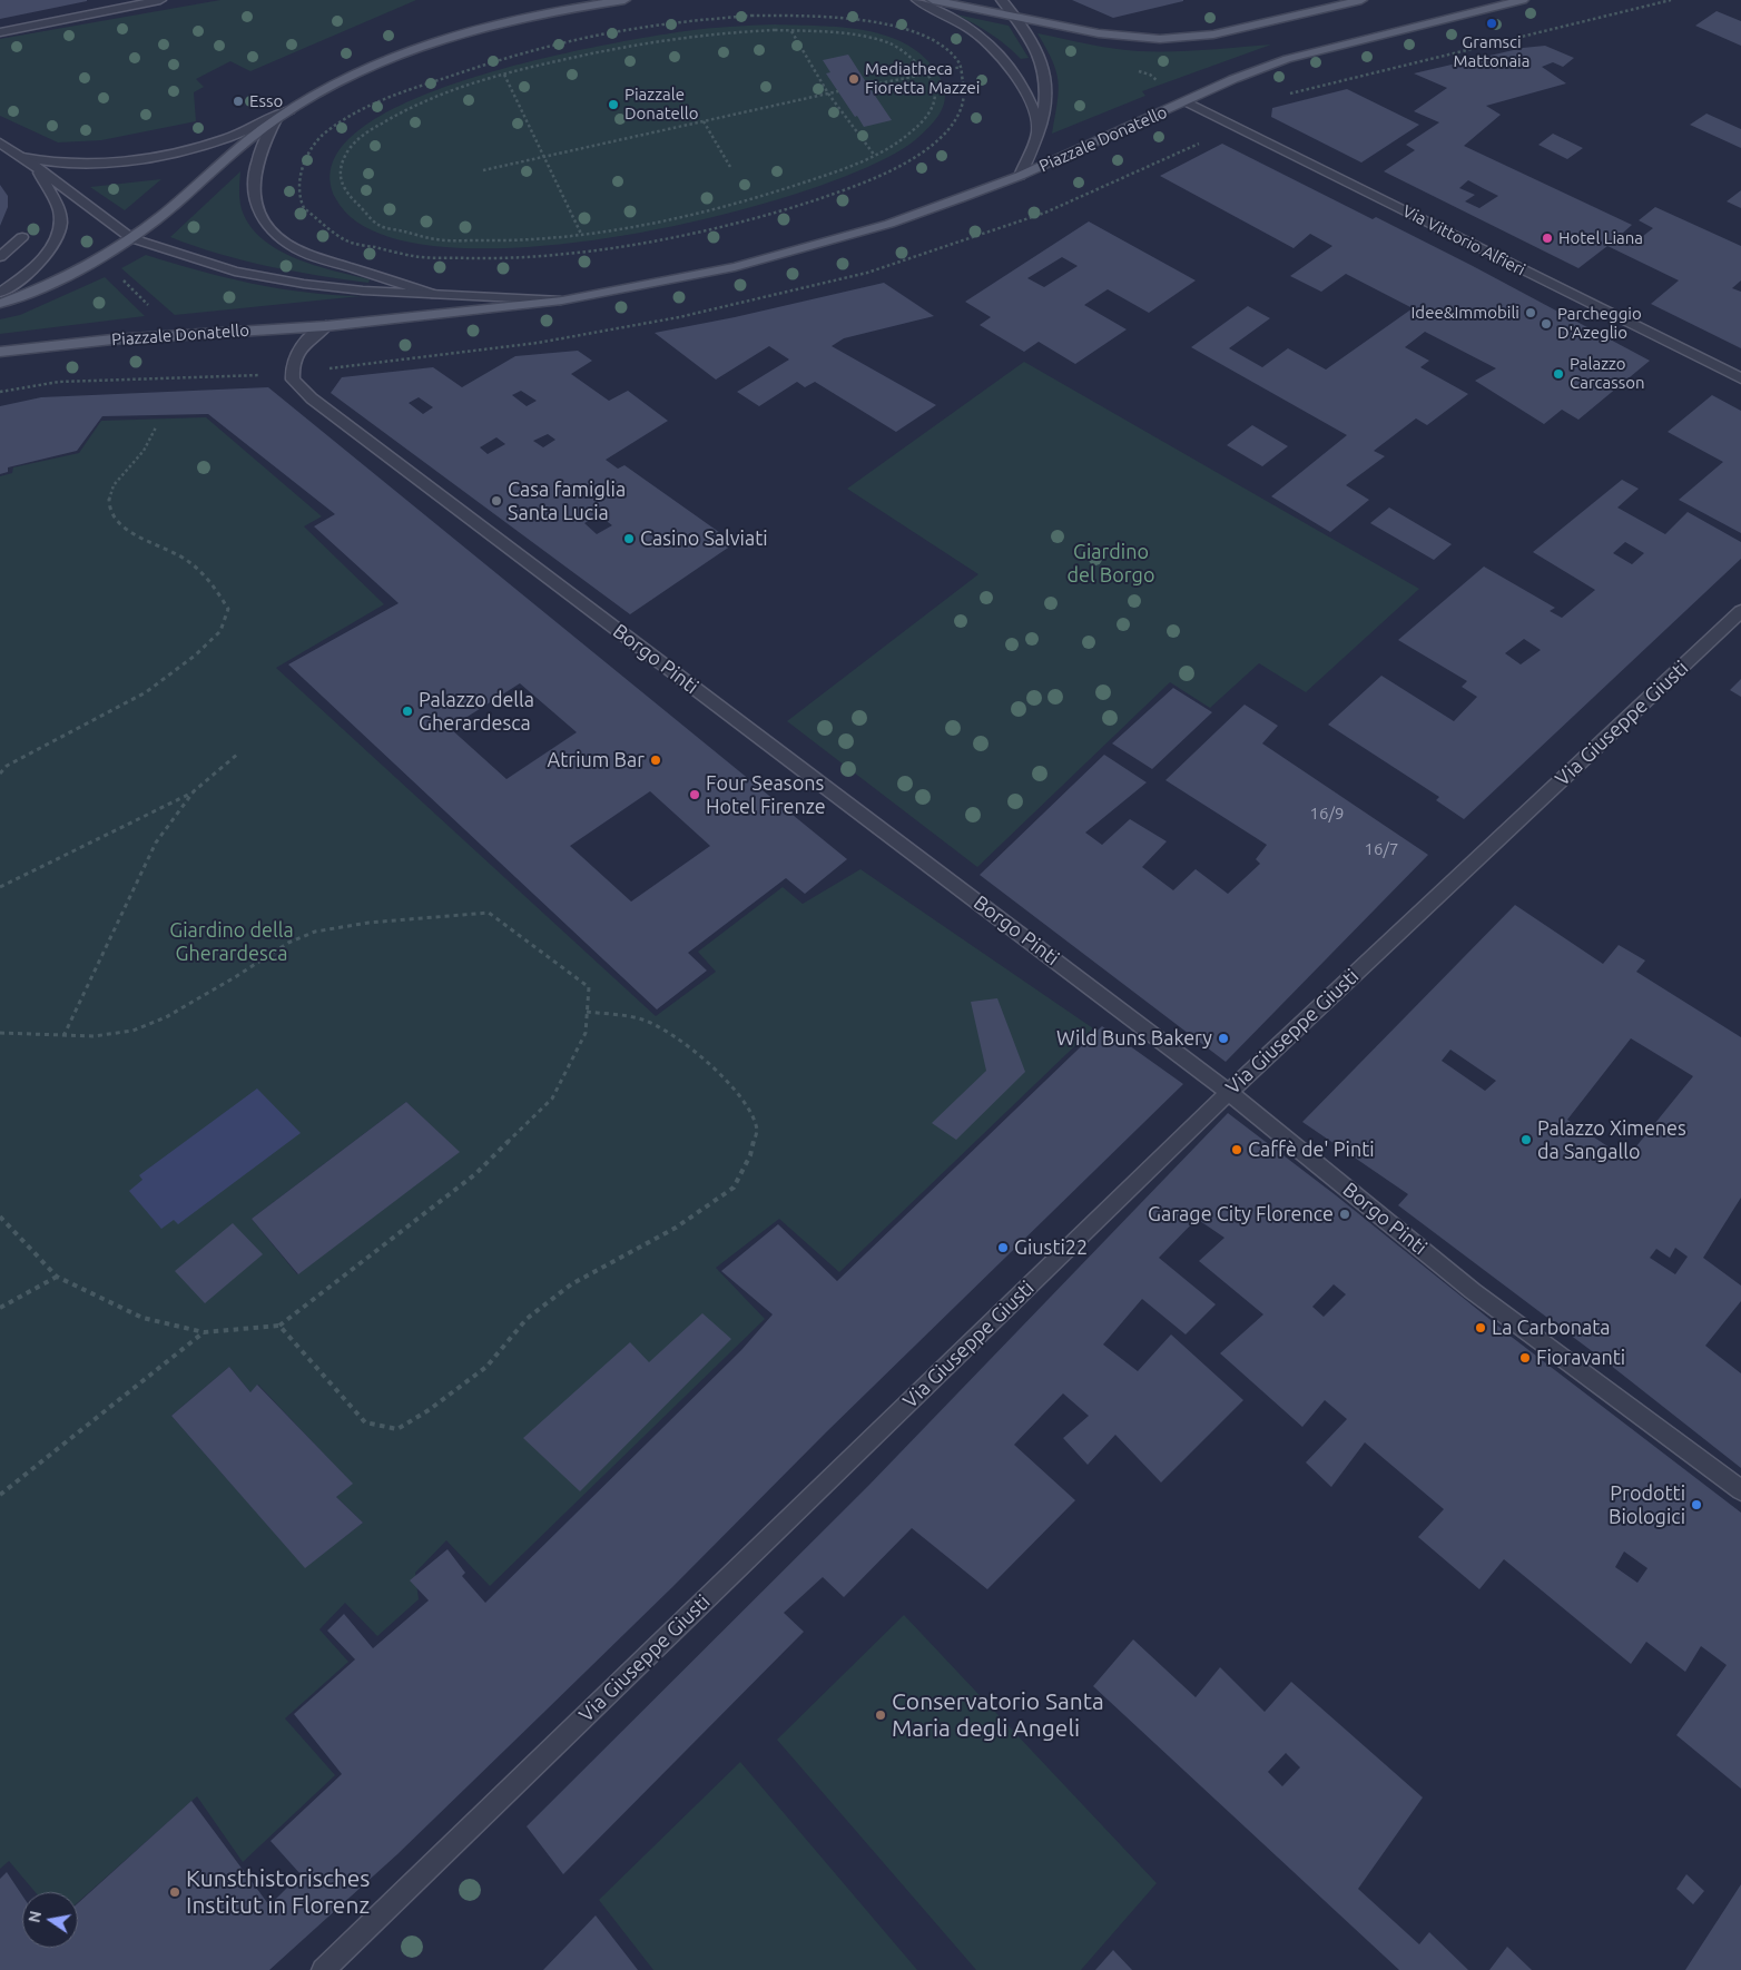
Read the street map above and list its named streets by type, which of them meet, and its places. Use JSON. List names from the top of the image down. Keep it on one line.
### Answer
{"streets":{"main road":["Piazzale Donatello"],"street":["Via Vittorio Alfieri","Borgo Pinti","Via Giuseppe Giusti"]},"crossings":[["Piazzale Donatello","Via Vittorio Alfieri"],["Piazzale Donatello","Borgo Pinti"],["Borgo Pinti","Via Giuseppe Giusti"]],"parks":["Giardino del Borgo","Giardino della Gherardesca"],"places":["Gramsci Mattonaia","Mediatheca Fioretta Mazzei","Esso","Piazzale Donatello","Hotel Liana","Idee&Immobili","Parcheggio D'Azeglio","Palazzo Carcasson","Casa famiglia Santa Lucia","Casino Salviati","Palazzo della Gherardesca","Atrium Bar","Four Seasons Hotel Firenze","Wild Buns Bakery","Palazzo Ximenes da Sangallo","Caffè de' Pinti","Garage City Florence","Giusti22","La Carbonata","Fioravanti","Prodotti Biologici","Conservatorio Santa Maria degli Angeli","Kunsthistorisches Institut in Florenz"],"house_numbers":["16/9","16/7"],"north":"left"}
